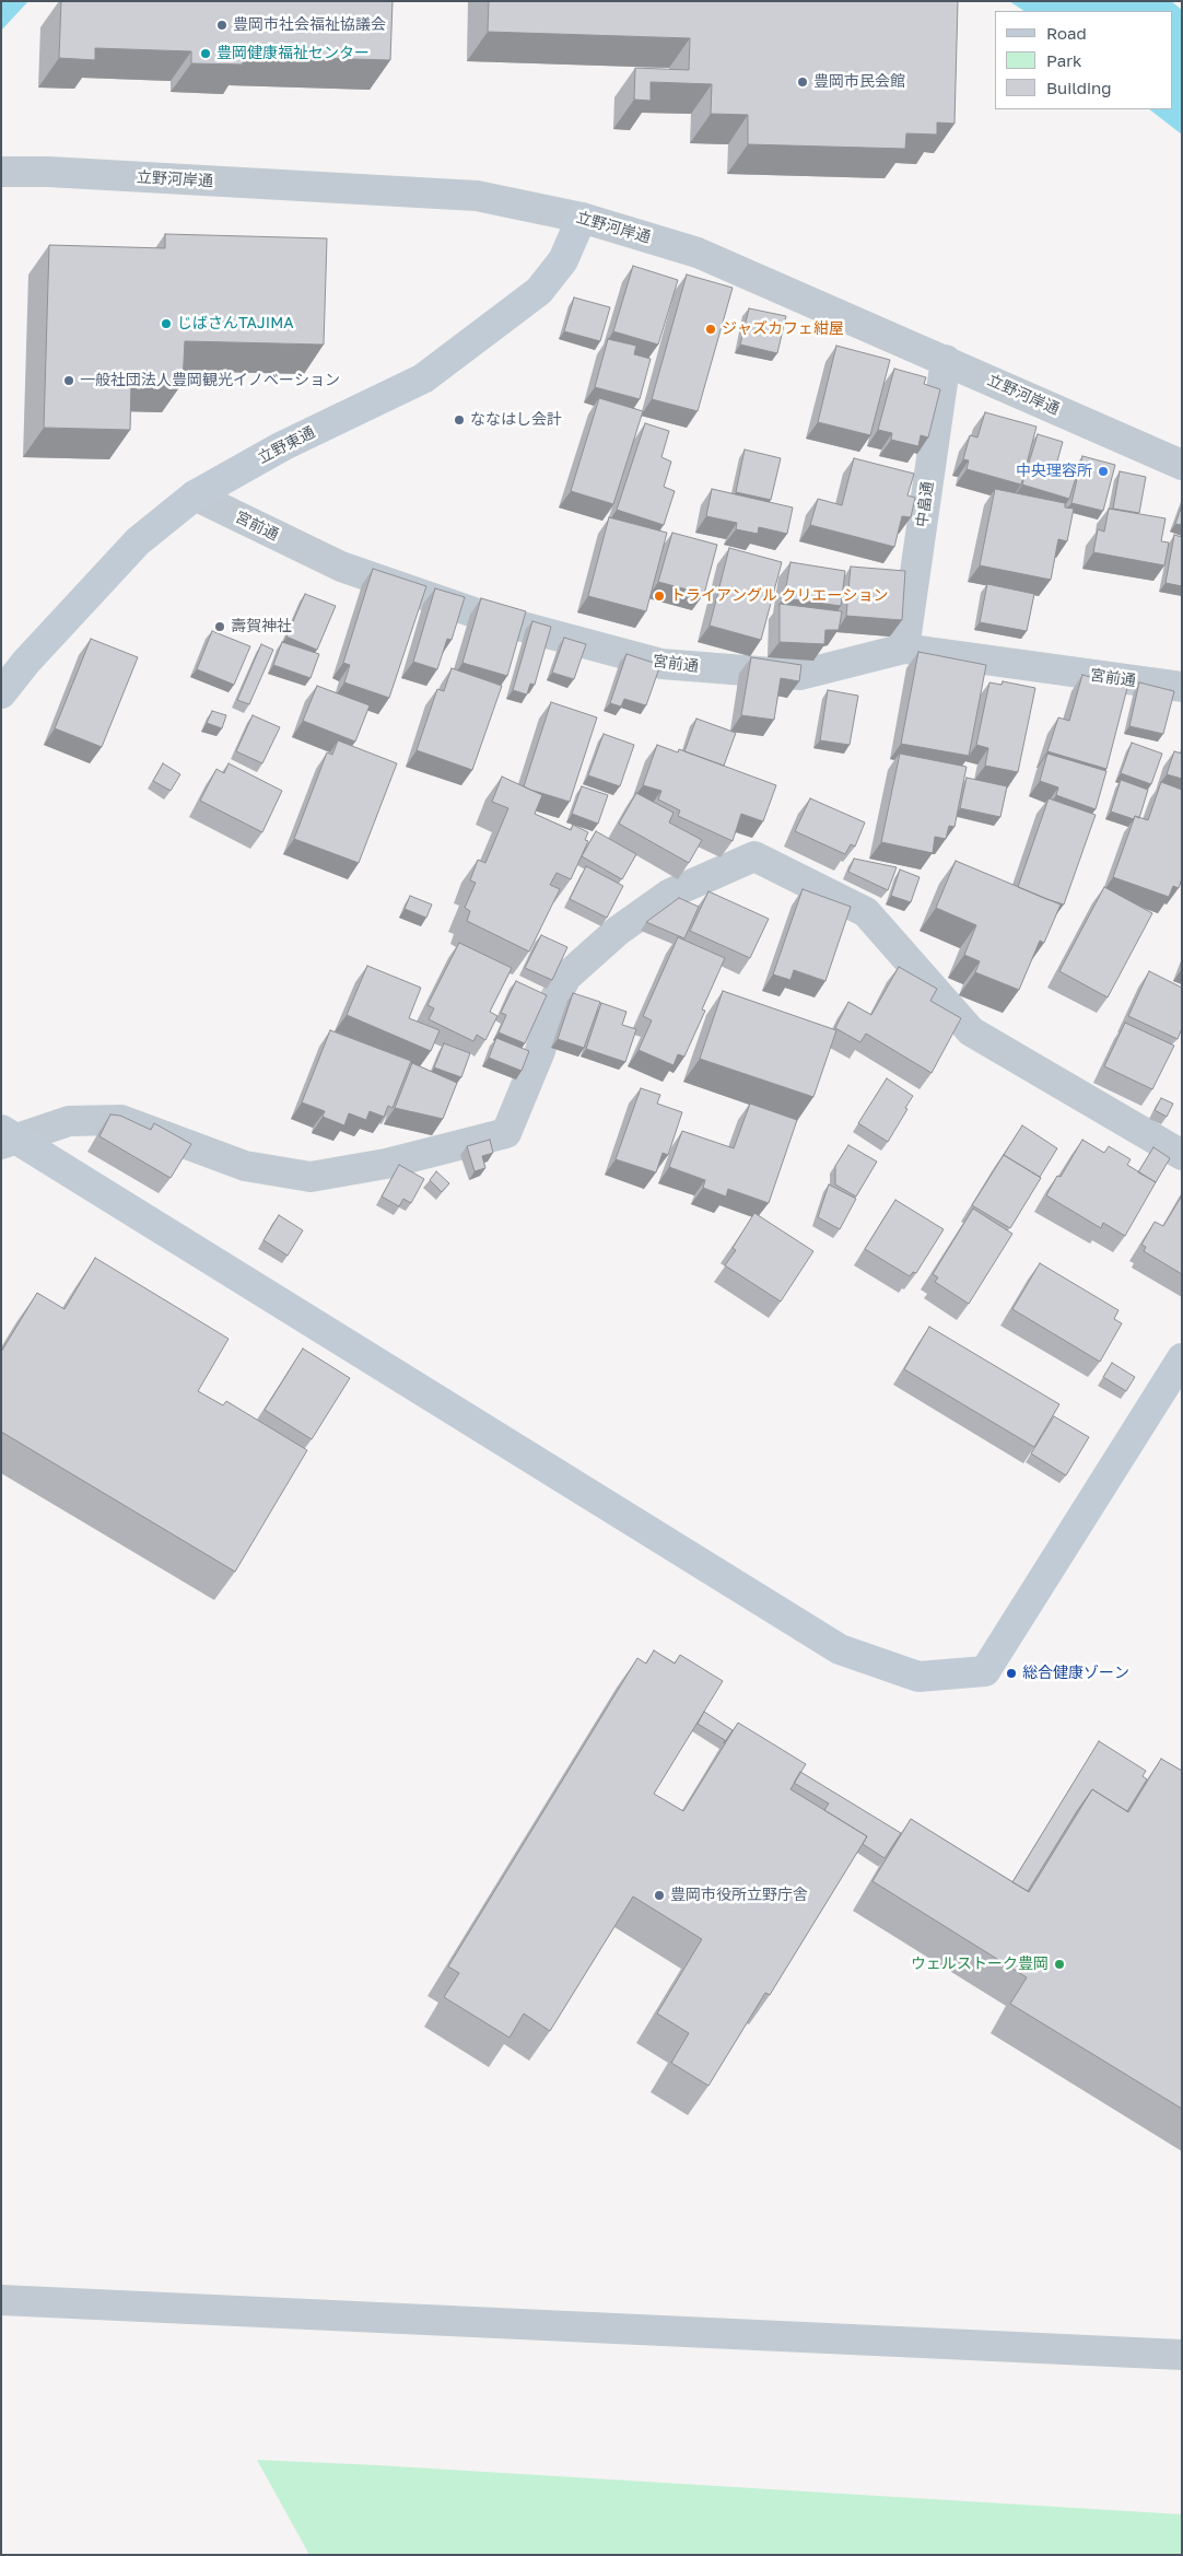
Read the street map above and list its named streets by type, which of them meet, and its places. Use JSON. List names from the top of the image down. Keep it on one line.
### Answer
{"streets":{"street":["立野河岸通","立野東通","中畠通","宮前通"]},"crossings":[["立野河岸通","立野東通"],["立野河岸通","中畠通"],["立野東通","宮前通"],["中畠通","宮前通"]],"places":["豊岡市社会福祉協議会","豊岡健康福祉センター","豊岡市民会館","じばさんTAJIMA","ジャズカフェ紺屋","一般社団法人豊岡観光イノベーション","ななはし会計","中央理容所","トライアングル クリエーション","壽賀神社","総合健康ゾーン","豊岡市役所立野庁舎","ウェルストーク豊岡"],"legend":["Road","Park","Building"]}
